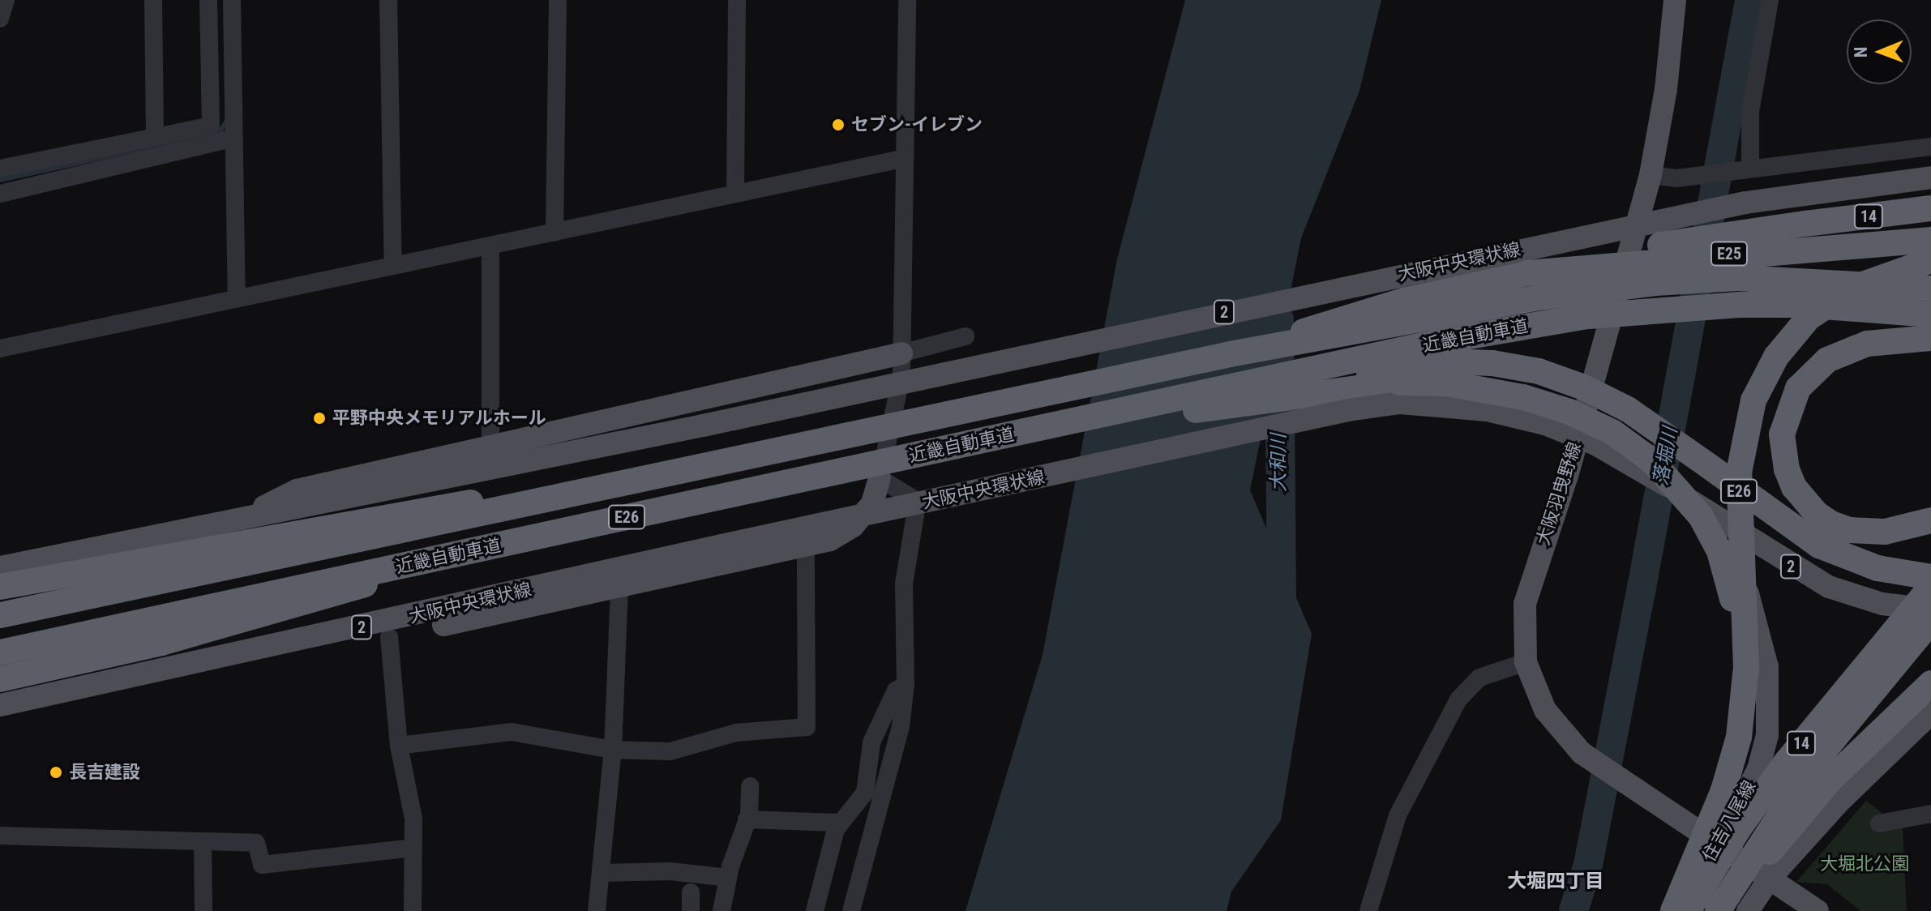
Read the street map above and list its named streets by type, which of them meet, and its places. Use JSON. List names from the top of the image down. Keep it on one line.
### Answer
{"streets":{"highway":["14","E25","近畿自動車道","E26"],"main road":["大阪中央環状線","2","大阪羽曳野線","住吉八尾線"]},"crossings":[["14","E25"],["E25","近畿自動車道"],["大阪中央環状線","住吉八尾線"],["近畿自動車道","E26"],["E26","住吉八尾線"],["大阪羽曳野線","住吉八尾線"]],"districts":["大堀四丁目"],"water":["落堀川","大和川"],"parks":["大堀北公園"],"places":["セブン-イレブン","平野中央メモリアルホール","長吉建設"],"north":"left"}
